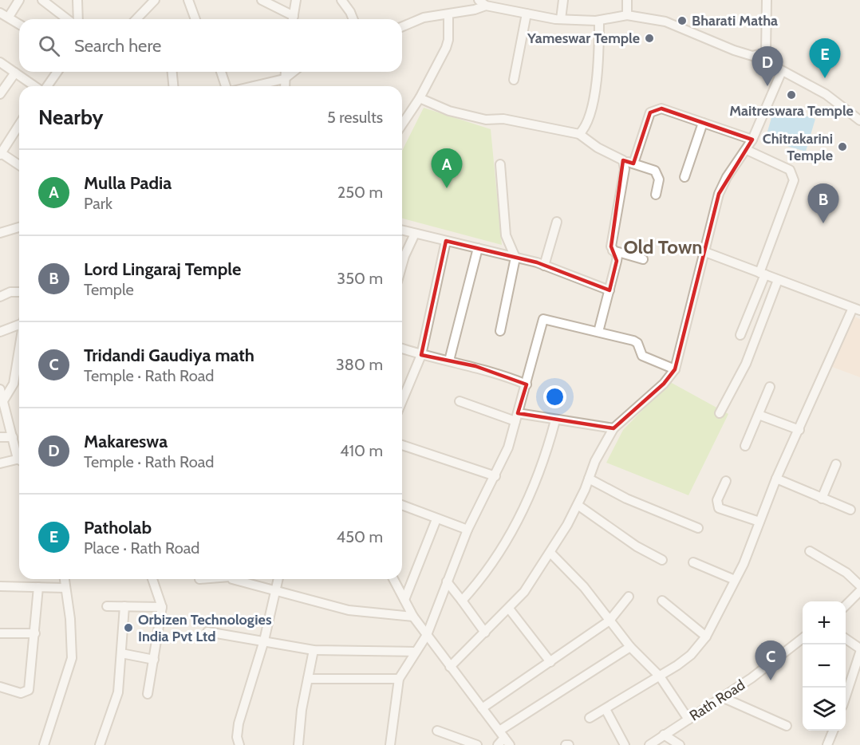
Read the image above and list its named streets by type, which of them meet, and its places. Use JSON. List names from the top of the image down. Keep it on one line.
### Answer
{"streets":{"street":["Rath Road"]},"districts":["Old Town"],"places":["Bharati Matha","Yameswar Temple","Maitreswara Temple","Chitrakarini Temple","Orbizen Technologies India Pvt Ltd"],"page":{"search":"Search here","pins":["E","D","A","B","C"],"heading":["Nearby","5 results"],"list":[{"mark":"A","name":"Mulla Padia","note":"Park","value":"250 m"},{"mark":"B","name":"Lord Lingaraj Temple","note":"Temple","value":"350 m"},{"mark":"C","name":"Tridandi Gaudiya math","note":"Temple · Rath Road","value":"380 m"},{"mark":"D","name":"Makareswa","note":"Temple · Rath Road","value":"410 m"},{"mark":"E","name":"Patholab","note":"Place · Rath Road","value":"450 m"}],"map_buttons":["+","−"]}}
